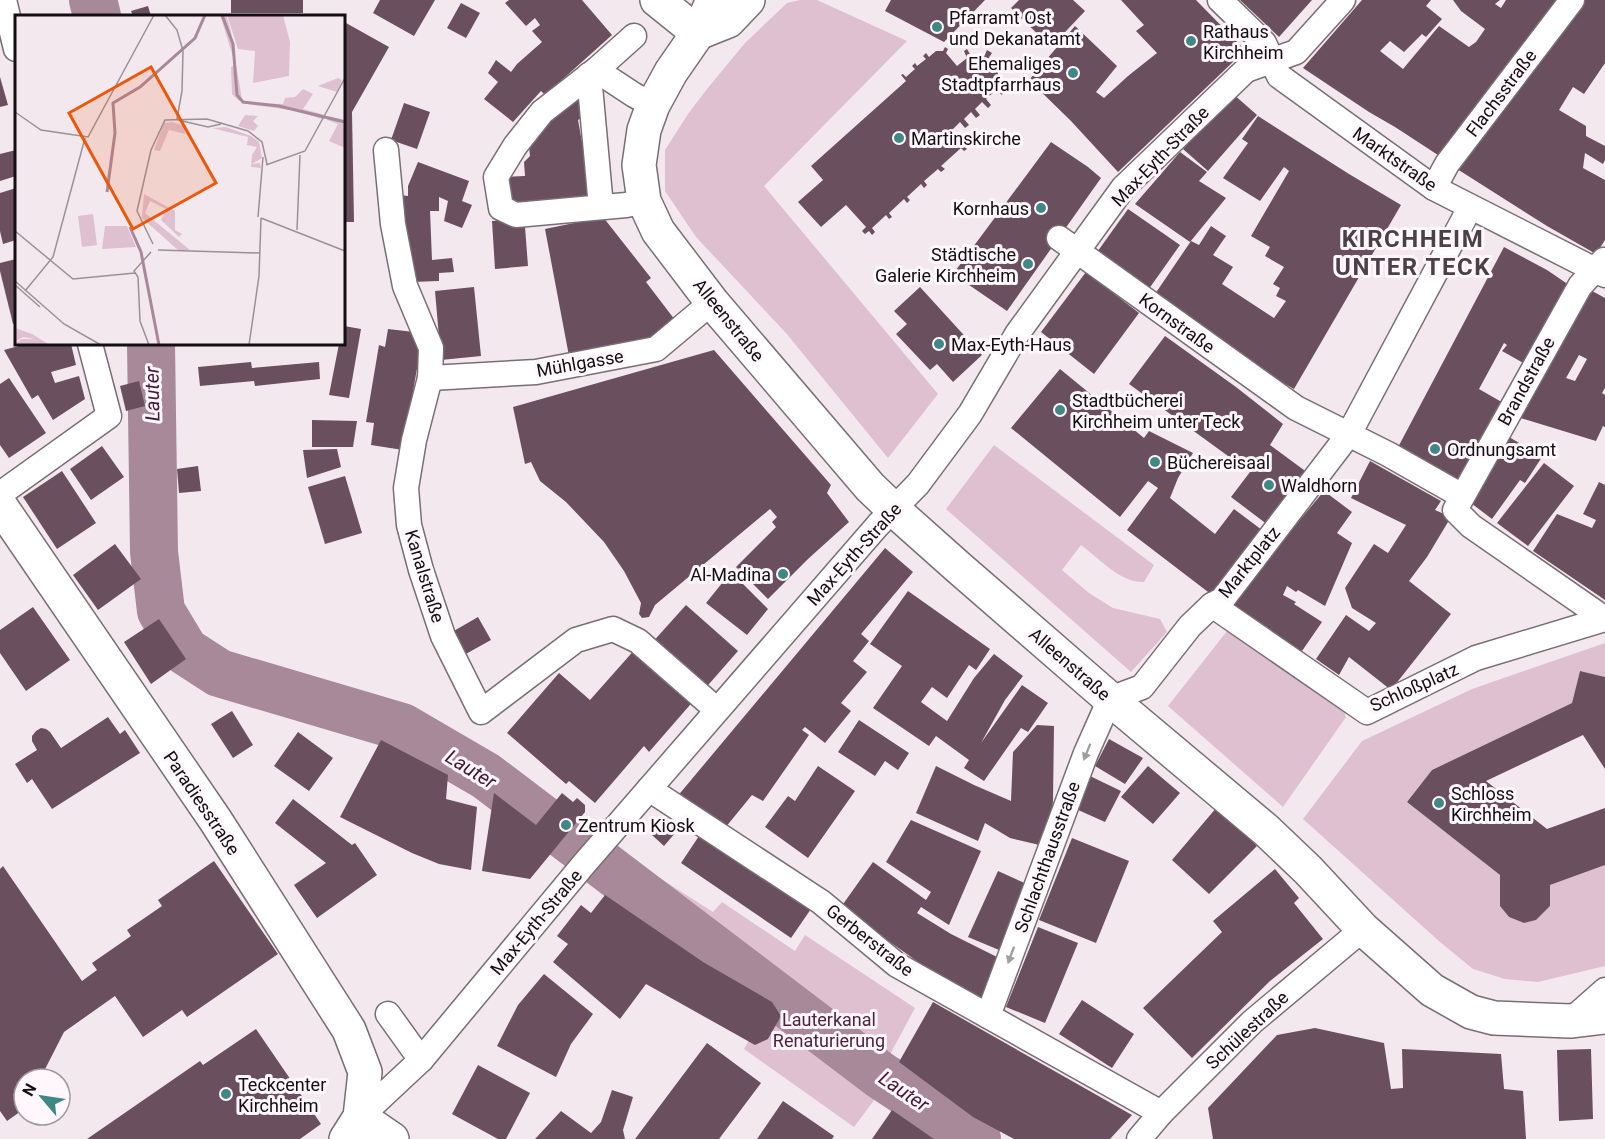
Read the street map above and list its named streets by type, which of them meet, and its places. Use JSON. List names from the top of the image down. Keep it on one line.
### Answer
{"streets":{"street":["Flachsstraße","Max-Eyth-Straße","Marktstraße","Alleenstraße","Kornstraße","Mühlgasse","Brandstraße","Marktplatz","Kanalstraße","Schloßplatz","Paradiesstraße","Schlachthausstraße","Gerberstraße","Schülestraße"]},"crossings":[["Flachsstraße","Marktstraße"],["Max-Eyth-Straße","Marktstraße"],["Max-Eyth-Straße","Alleenstraße"],["Max-Eyth-Straße","Kornstraße"],["Max-Eyth-Straße","Kanalstraße"],["Max-Eyth-Straße","Paradiesstraße"],["Max-Eyth-Straße","Gerberstraße"],["Marktstraße","Brandstraße"],["Marktstraße","Marktplatz"],["Alleenstraße","Mühlgasse"],["Alleenstraße","Marktplatz"],["Alleenstraße","Schlachthausstraße"],["Alleenstraße","Schülestraße"],["Kornstraße","Marktplatz"],["Mühlgasse","Kanalstraße"],["Brandstraße","Schloßplatz"],["Marktplatz","Schloßplatz"],["Marktplatz","Schlachthausstraße"],["Schlachthausstraße","Gerberstraße"],["Gerberstraße","Schülestraße"]],"one_way":["Schlachthausstraße"],"districts":["KIRCHHEIM UNTER TECK"],"water":["Lauter"],"parks":["Lauterkanal Renaturierung"],"places":["Pfarramt Ost und Dekanatamt","Rathaus Kirchheim","Ehemaliges Stadtpfarrhaus","Martinskirche","Kornhaus","Städtische Galerie Kirchheim","Max-Eyth-Haus","Stadtbücherei Kirchheim unter Teck","Ordnungsamt","Büchereisaal","Waldhorn","Al-Madina","Schloss Kirchheim","Zentrum Kiosk","Teckcenter Kirchheim"],"north":"top left"}
